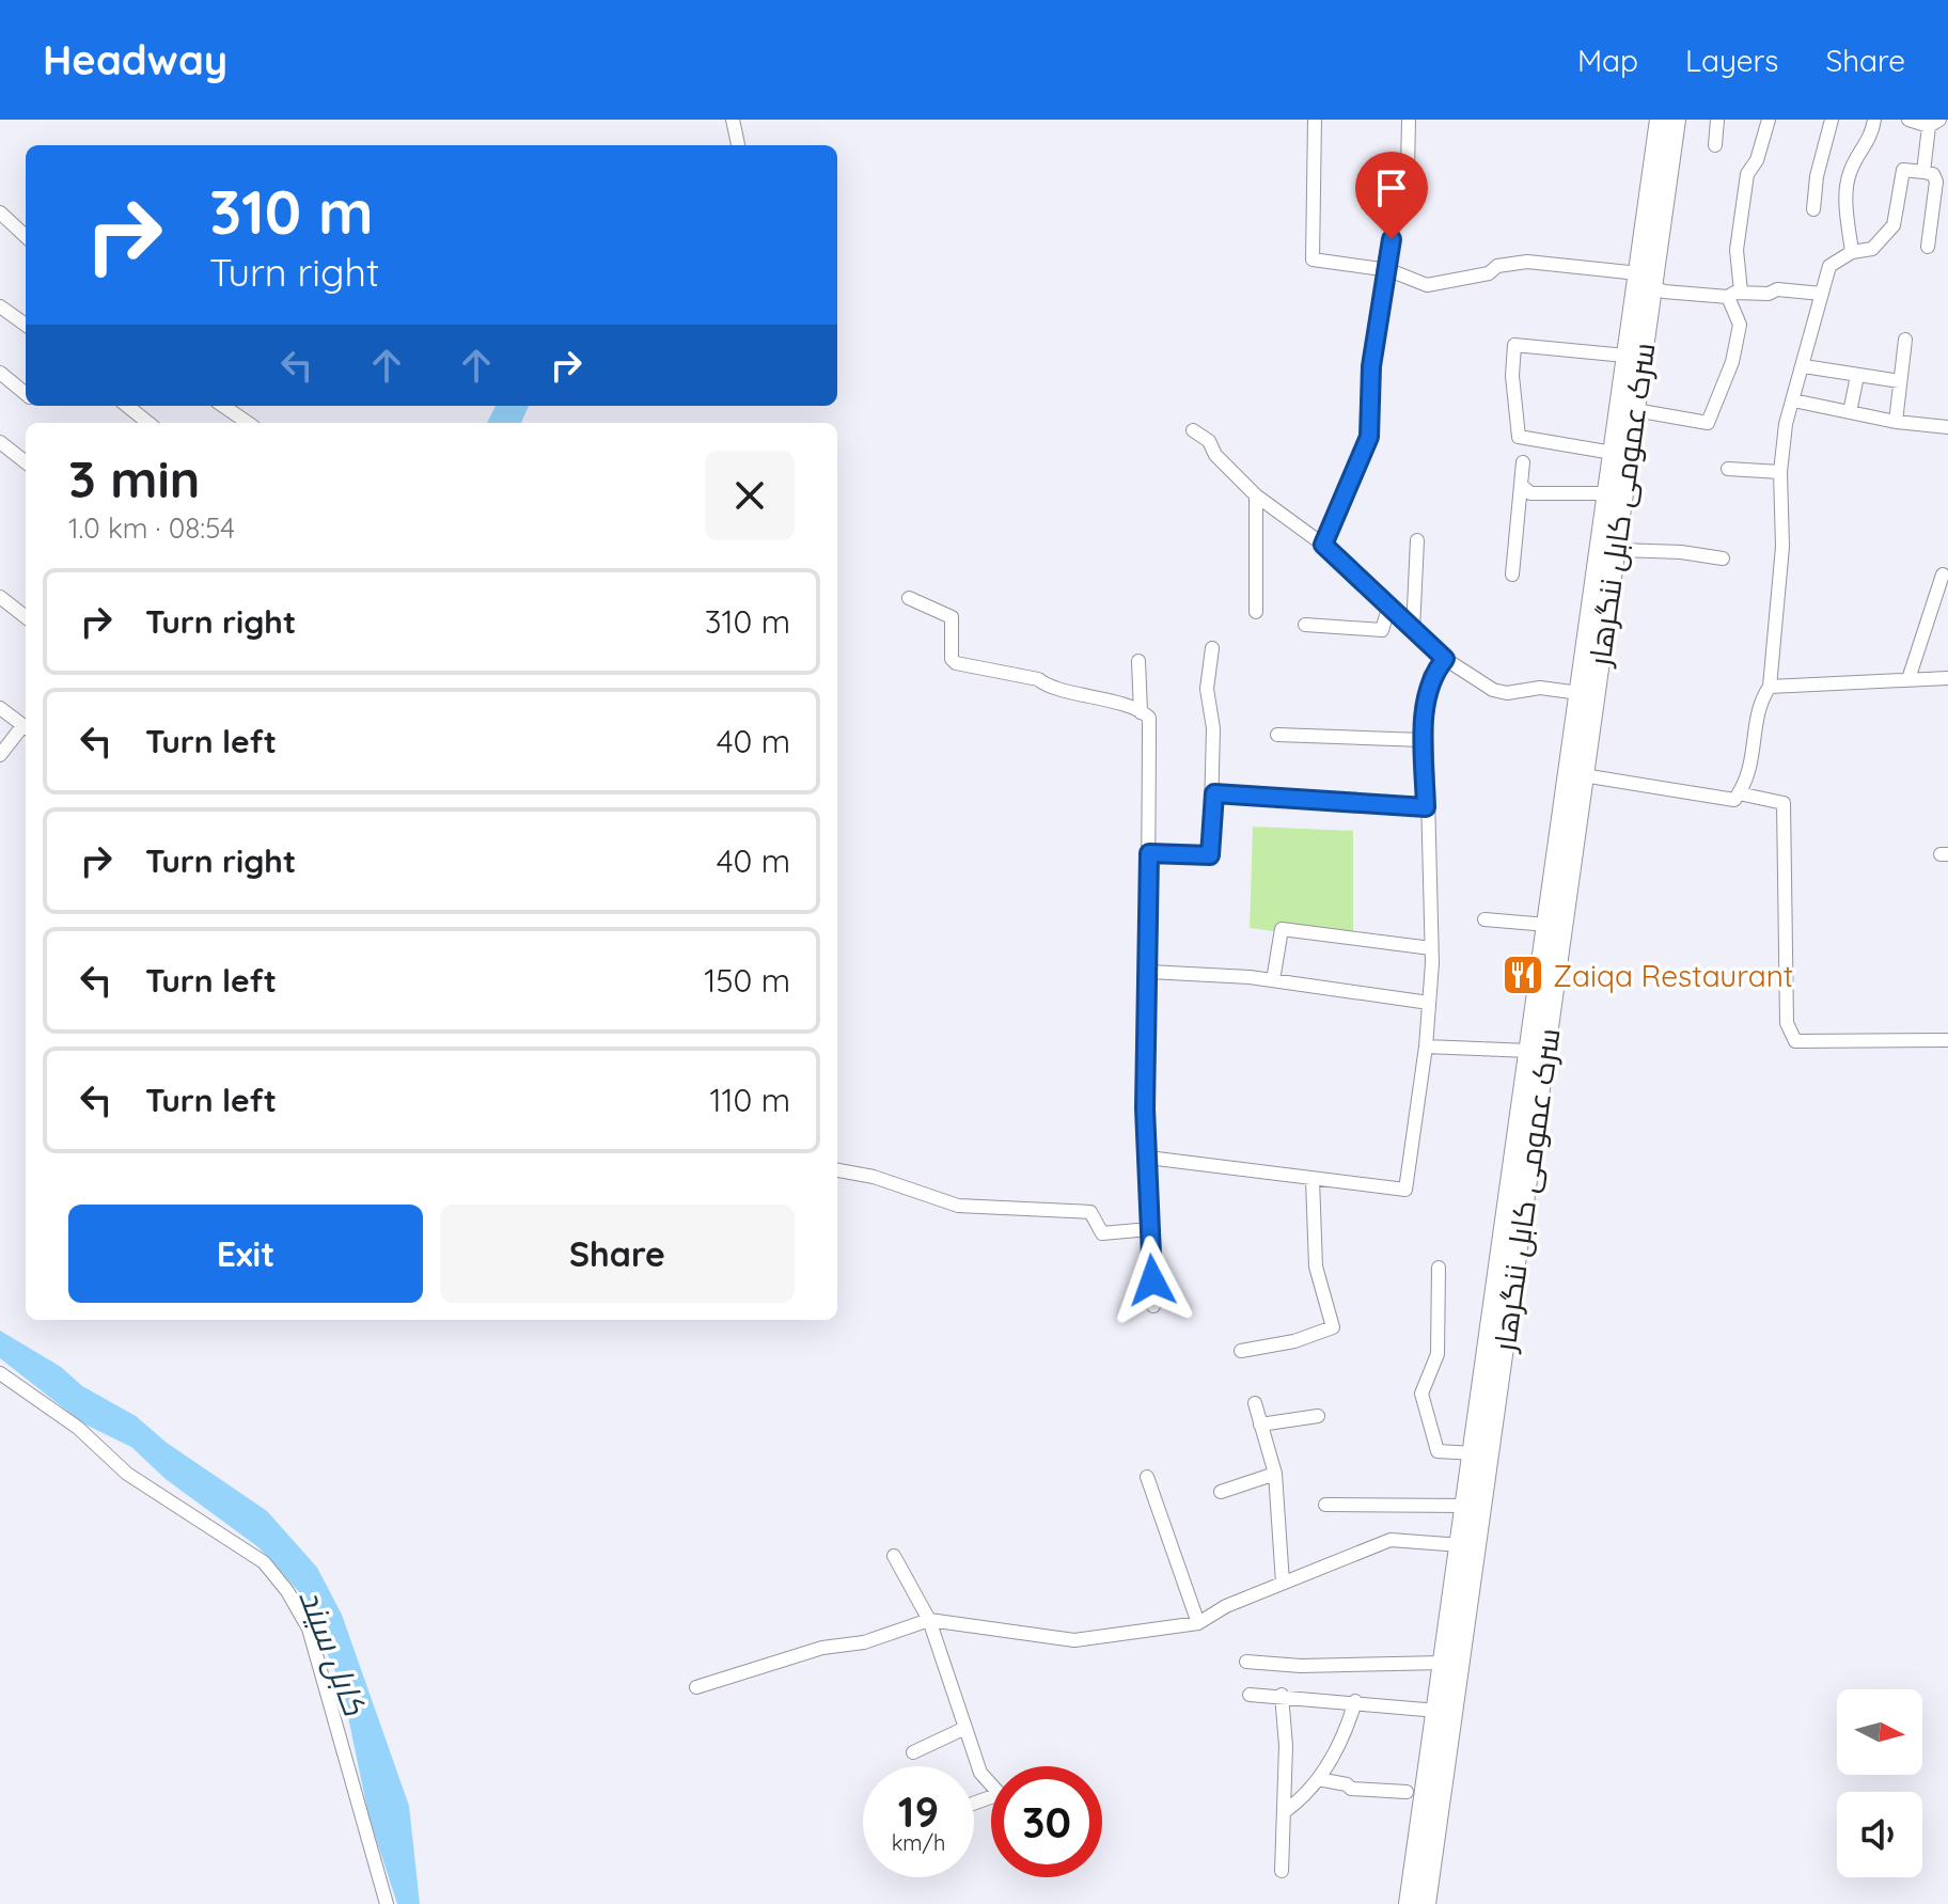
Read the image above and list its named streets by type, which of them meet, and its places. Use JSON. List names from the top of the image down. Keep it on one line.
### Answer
{"streets":{"highway":["سرک عمومی کابل ننگرهار"]},"water":["کابل سيند"],"places":{"restaurant":["Zaiqa Restaurant"]},"north":"right","page":{"header":"Headway","nav":["Map","Layers","Share"],"turn":["310 m","Turn right"],"heading":["3 min","1.0 km · 08:54"],"list":[{"name":"Turn right","value":"310 m"},{"name":"Turn left","value":"40 m"},{"name":"Turn right","value":"40 m"},{"name":"Turn left","value":"150 m"},{"name":"Turn left","value":"110 m"}],"buttons":["Exit","Share"],"speed":"19 km/h","limit":"30"}}
